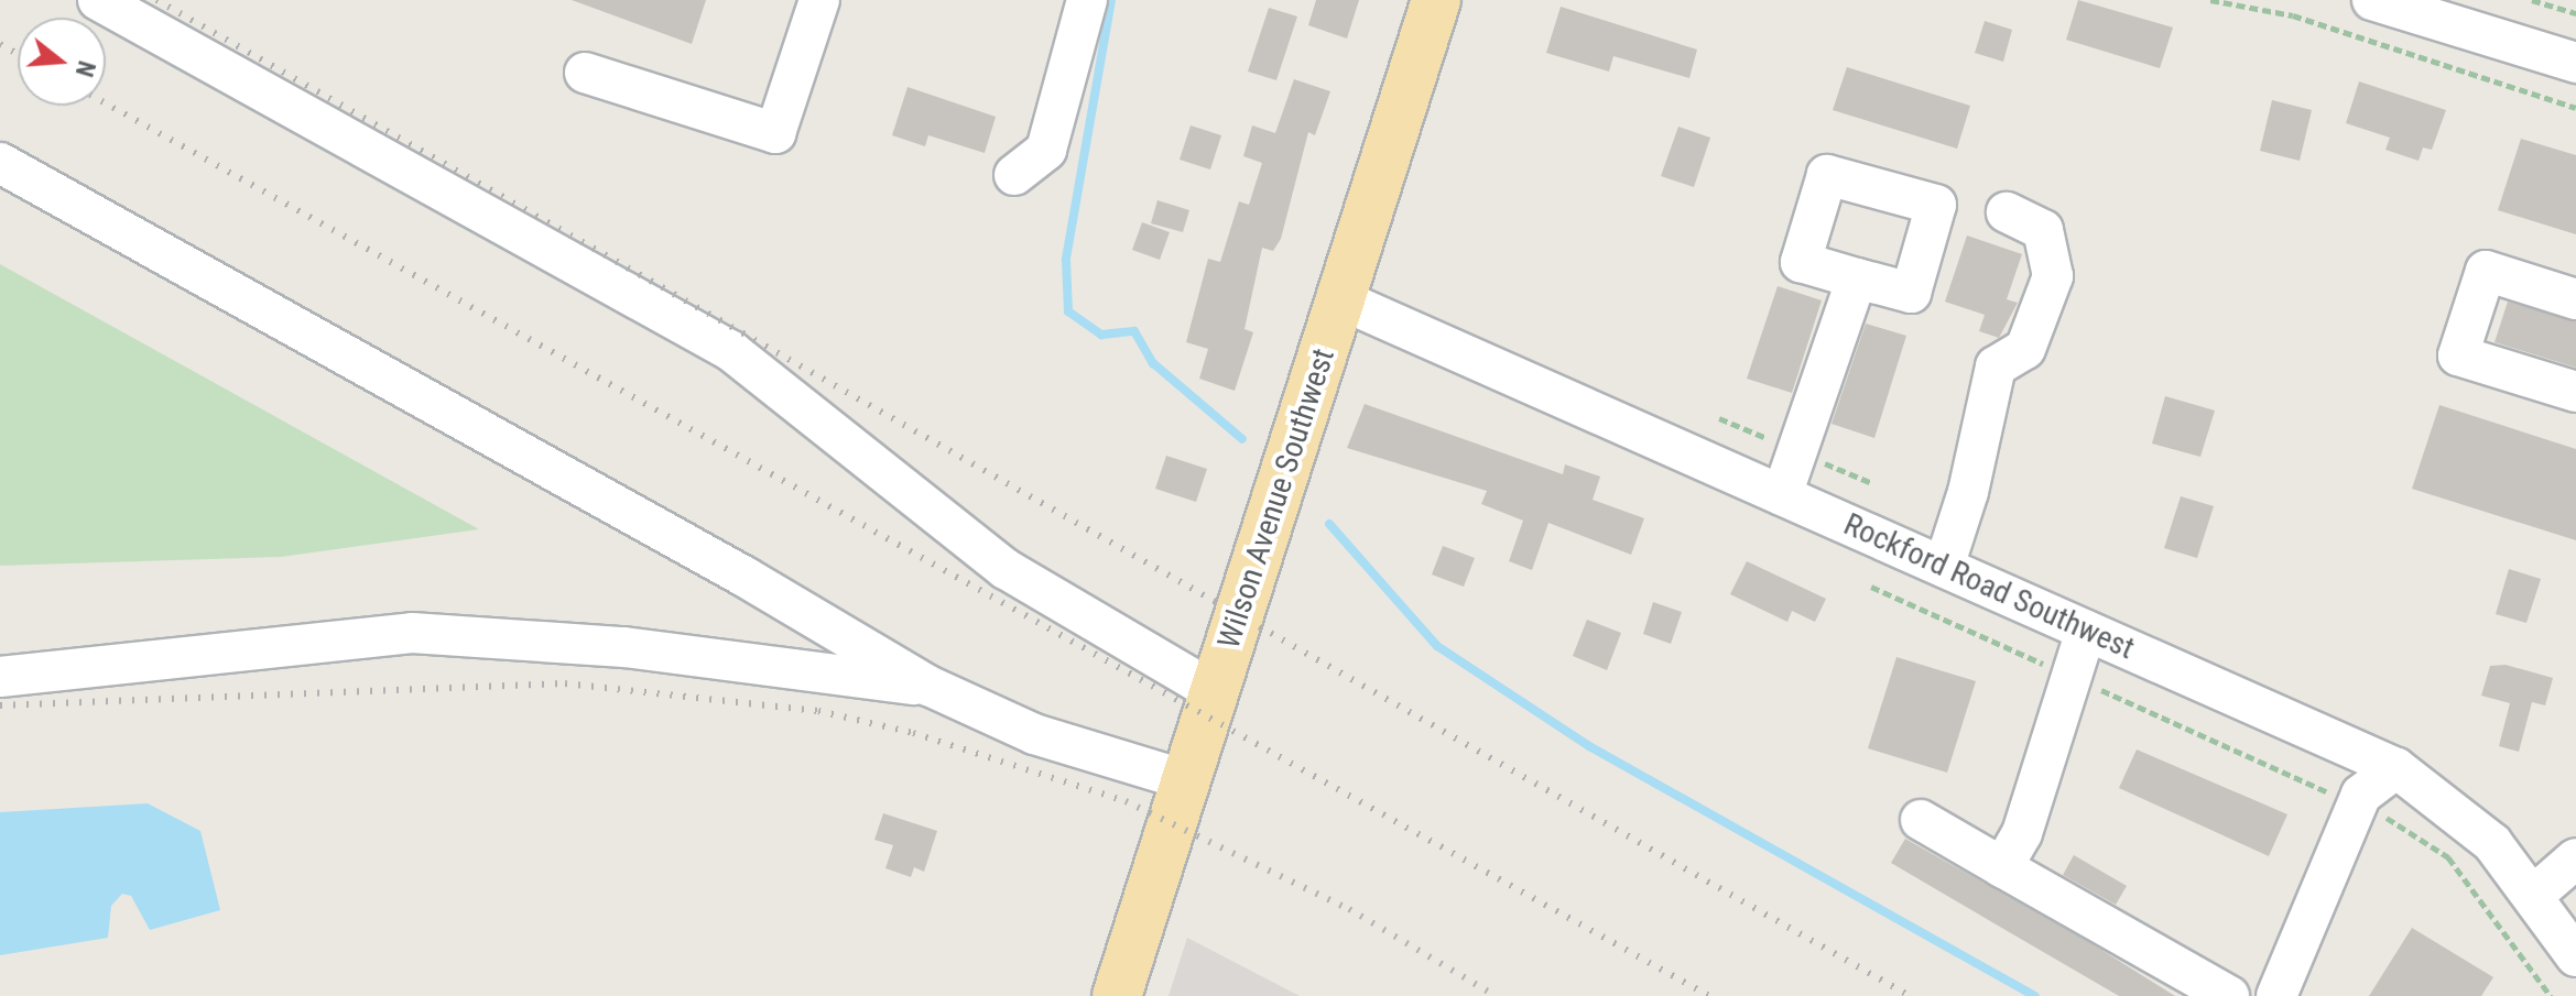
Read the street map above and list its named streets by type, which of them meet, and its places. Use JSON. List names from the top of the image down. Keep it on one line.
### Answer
{"streets":{"main road":["Wilson Avenue Southwest"],"street":["Rockford Road Southwest"]},"crossings":[["Wilson Avenue Southwest","Rockford Road Southwest"]],"north":"right"}
